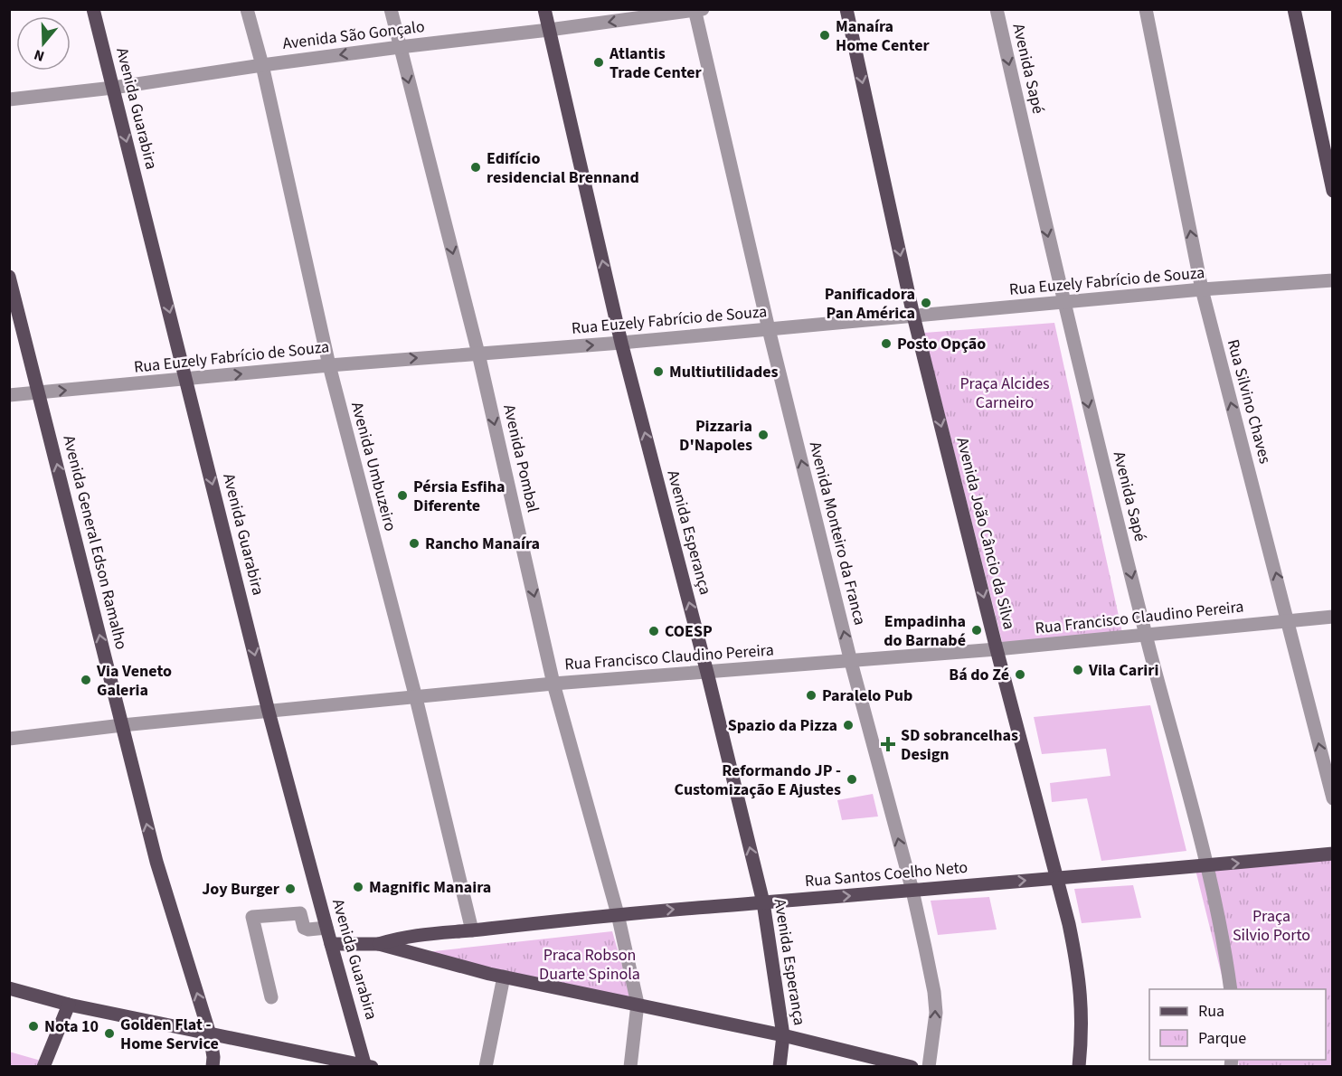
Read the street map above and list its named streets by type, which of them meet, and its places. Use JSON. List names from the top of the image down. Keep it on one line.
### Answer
{"streets":{"main road":["Avenida Guarabira","Avenida Esperança","Avenida João Câncio da Silva","Avenida General Edson Ramalho","Rua Santos Coelho Neto"],"street":["Avenida São Gonçalo","Avenida Sapé","Rua Euzely Fabrício de Souza","Rua Silvino Chaves","Avenida Pombal","Avenida Umbuzeiro","Avenida Monteiro da Franca","Rua Francisco Claudino Pereira"]},"crossings":[["Avenida São Gonçalo","Avenida Guarabira"],["Avenida São Gonçalo","Avenida Pombal"],["Avenida São Gonçalo","Avenida Umbuzeiro"],["Avenida São Gonçalo","Avenida Esperança"],["Avenida São Gonçalo","Avenida Monteiro da Franca"],["Avenida Sapé","Rua Euzely Fabrício de Souza"],["Avenida Sapé","Rua Francisco Claudino Pereira"],["Avenida Sapé","Rua Santos Coelho Neto"],["Avenida Guarabira","Rua Euzely Fabrício de Souza"],["Avenida Guarabira","Rua Francisco Claudino Pereira"],["Rua Euzely Fabrício de Souza","Rua Silvino Chaves"],["Rua Euzely Fabrício de Souza","Avenida Pombal"],["Rua Euzely Fabrício de Souza","Avenida Umbuzeiro"],["Rua Euzely Fabrício de Souza","Avenida Esperança"],["Rua Euzely Fabrício de Souza","Avenida Monteiro da Franca"],["Rua Euzely Fabrício de Souza","Avenida João Câncio da Silva"],["Rua Euzely Fabrício de Souza","Avenida General Edson Ramalho"],["Rua Silvino Chaves","Rua Francisco Claudino Pereira"],["Avenida Pombal","Rua Francisco Claudino Pereira"],["Avenida Pombal","Rua Santos Coelho Neto"],["Avenida Umbuzeiro","Rua Francisco Claudino Pereira"],["Avenida Umbuzeiro","Rua Santos Coelho Neto"],["Avenida Esperança","Rua Francisco Claudino Pereira"],["Avenida Esperança","Rua Santos Coelho Neto"],["Avenida Monteiro da Franca","Rua Francisco Claudino Pereira"],["Avenida Monteiro da Franca","Rua Santos Coelho Neto"],["Avenida João Câncio da Silva","Rua Francisco Claudino Pereira"],["Avenida João Câncio da Silva","Rua Santos Coelho Neto"],["Avenida General Edson Ramalho","Rua Francisco Claudino Pereira"]],"one_way":["Avenida São Gonçalo","Avenida Sapé","Avenida Guarabira","Rua Euzely Fabrício de Souza","Rua Silvino Chaves","Avenida Pombal","Avenida Esperança","Avenida Monteiro da Franca","Avenida João Câncio da Silva","Avenida General Edson Ramalho","Rua Santos Coelho Neto"],"parks":["Praça Alcides Carneiro","Praça Silvio Porto","Praca Robson Duarte Spinola"],"places":{"other":["Manaíra Home Center","Atlantis Trade Center","Edifício residencial Brennand","Panificadora Pan América","Posto Opção","Multiutilidades","Pizzaria D'Napoles","Pérsia Esfiha Diferente","Rancho Manaíra","Empadinha do Barnabé","COESP","Vila Cariri","Bá do Zé","Via Veneto Galeria","Paralelo Pub","Spazio da Pizza","Reformando JP - Customização E Ajustes","Magnific Manaira","Joy Burger","Nota 10","Golden Flat - Home Service"],"health":["SD sobrancelhas Design"]},"legend":["Rua","Parque"],"north":"bottom"}
